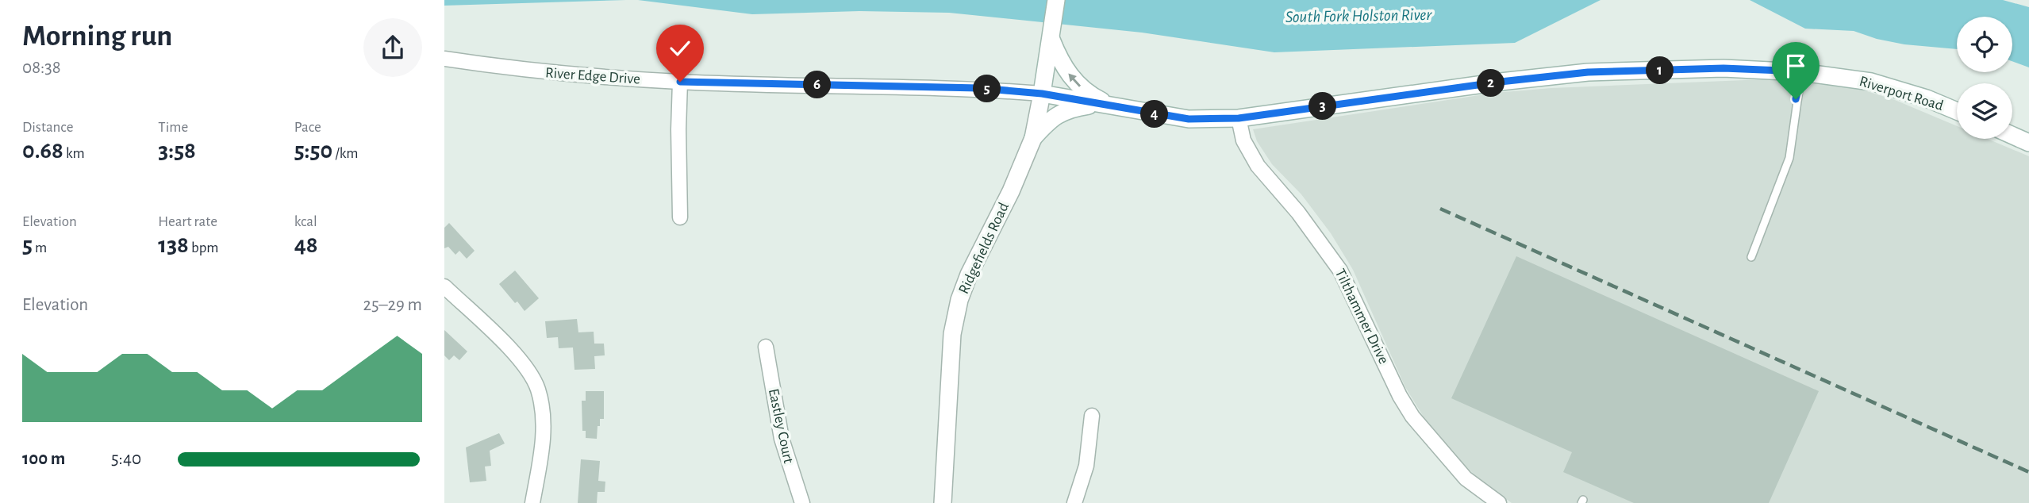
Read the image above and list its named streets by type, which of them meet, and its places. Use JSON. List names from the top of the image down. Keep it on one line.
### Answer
{"streets":{"main road":["Riverport Road","Ridgefields Road"],"street":["River Edge Drive","Tilthammer Drive","Eastley Court"]},"crossings":[["River Edge Drive","Riverport Road"],["River Edge Drive","Ridgefields Road"],["Riverport Road","Ridgefields Road"],["Riverport Road","Tilthammer Drive"]],"water":["South Fork Holston River"],"page":{"heading":["Morning run","08:38"],"pins":["1","2","6","5","3","4"],"stats":[["Distance","0.68 km"],["Time","3:58"],["Pace","5:50 /km"],["Elevation","5 m"],["Heart rate","138 bpm"],["kcal","48"]],"chart":["Elevation","25–29 m"],"list":[{"name":"100 m","note":"5:40"}]}}
